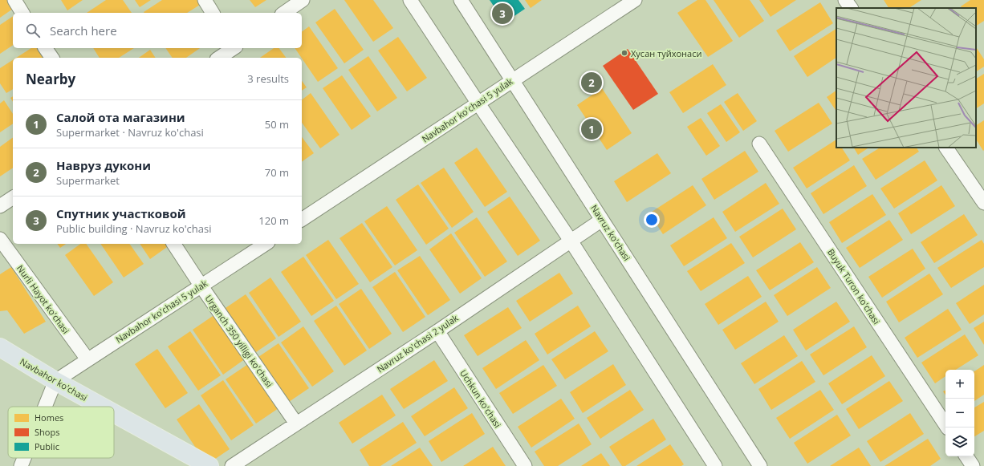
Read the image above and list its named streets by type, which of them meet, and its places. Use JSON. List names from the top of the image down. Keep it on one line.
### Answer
{"streets":{"main road":["Navbahor ko'chasi"],"street":["Navbahor ko'chasi 5 yulak","Navruz ko'chasi","Buyuk Turon ko'chasi","Nurli Hayot ko'chasi","Urganch 350 yilligi ko'chasi","Navruz ko'chasi 2 yulak","Uchkun ko'chasi"]},"crossings":[["Navbahor ko'chasi 5 yulak","Navruz ko'chasi"],["Navbahor ko'chasi 5 yulak","Nurli Hayot ko'chasi"],["Navbahor ko'chasi 5 yulak","Urganch 350 yilligi ko'chasi"],["Navbahor ko'chasi 5 yulak","Navbahor ko'chasi"],["Navruz ko'chasi","Navruz ko'chasi 2 yulak"],["Urganch 350 yilligi ko'chasi","Navruz ko'chasi 2 yulak"],["Navruz ko'chasi 2 yulak","Uchkun ko'chasi"]],"places":["Хусан туйхонаси"],"legend":["Homes","Shops","Public"],"page":{"pins":["3","2","1"],"search":"Search here","heading":["Nearby","3 results"],"list":[{"mark":"1","name":"Салой ота магазини","note":"Supermarket · Navruz ko'chasi","value":"50 m"},{"mark":"2","name":"Навруз дукони","note":"Supermarket","value":"70 m"},{"mark":"3","name":"Спутник участковой","note":"Public building · Navruz ko'chasi","value":"120 m"}],"map_buttons":["+","−"]}}
